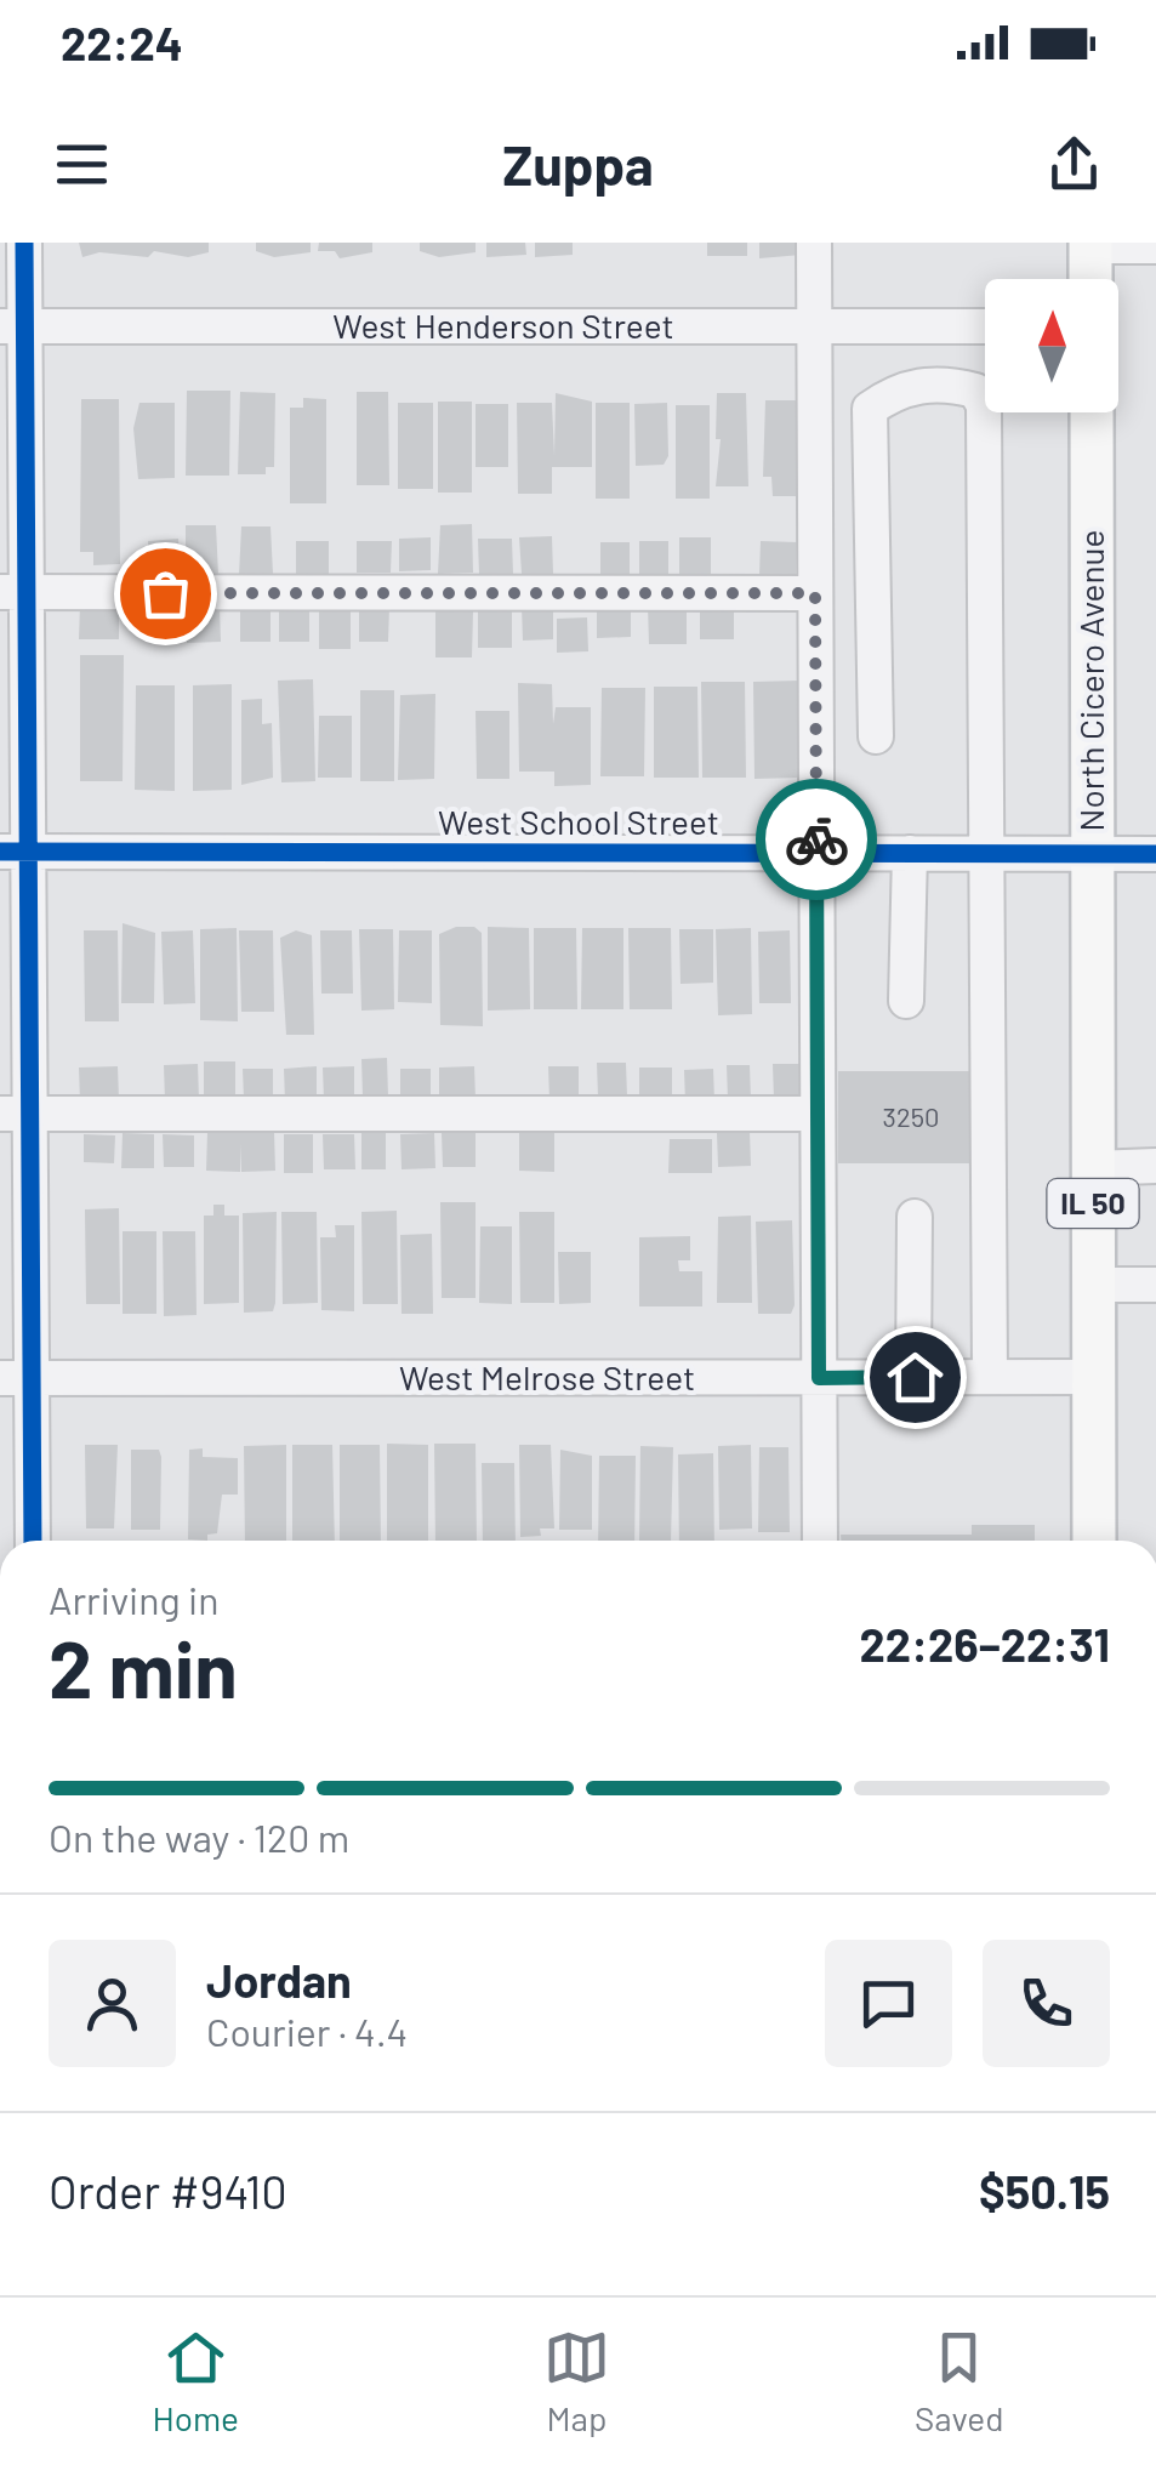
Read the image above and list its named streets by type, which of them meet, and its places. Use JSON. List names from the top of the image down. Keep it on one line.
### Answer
{"streets":{"main road":["North Cicero Avenue","IL 50"],"street":["West Henderson Street","West School Street","West Melrose Street"]},"crossings":[["North Cicero Avenue","West School Street"],["North Cicero Avenue","West Melrose Street"]],"house_numbers":["3250"],"north":"top","page":{"status":"22:24","header":"Zuppa","heading":["2 min","Arriving in","22:26–22:31"],"panel":["Jordan","Courier · 4.4","Order #9410","$50.15"],"bar":"On the way · 120 m","tabs":["Home","Map","Saved"]}}
